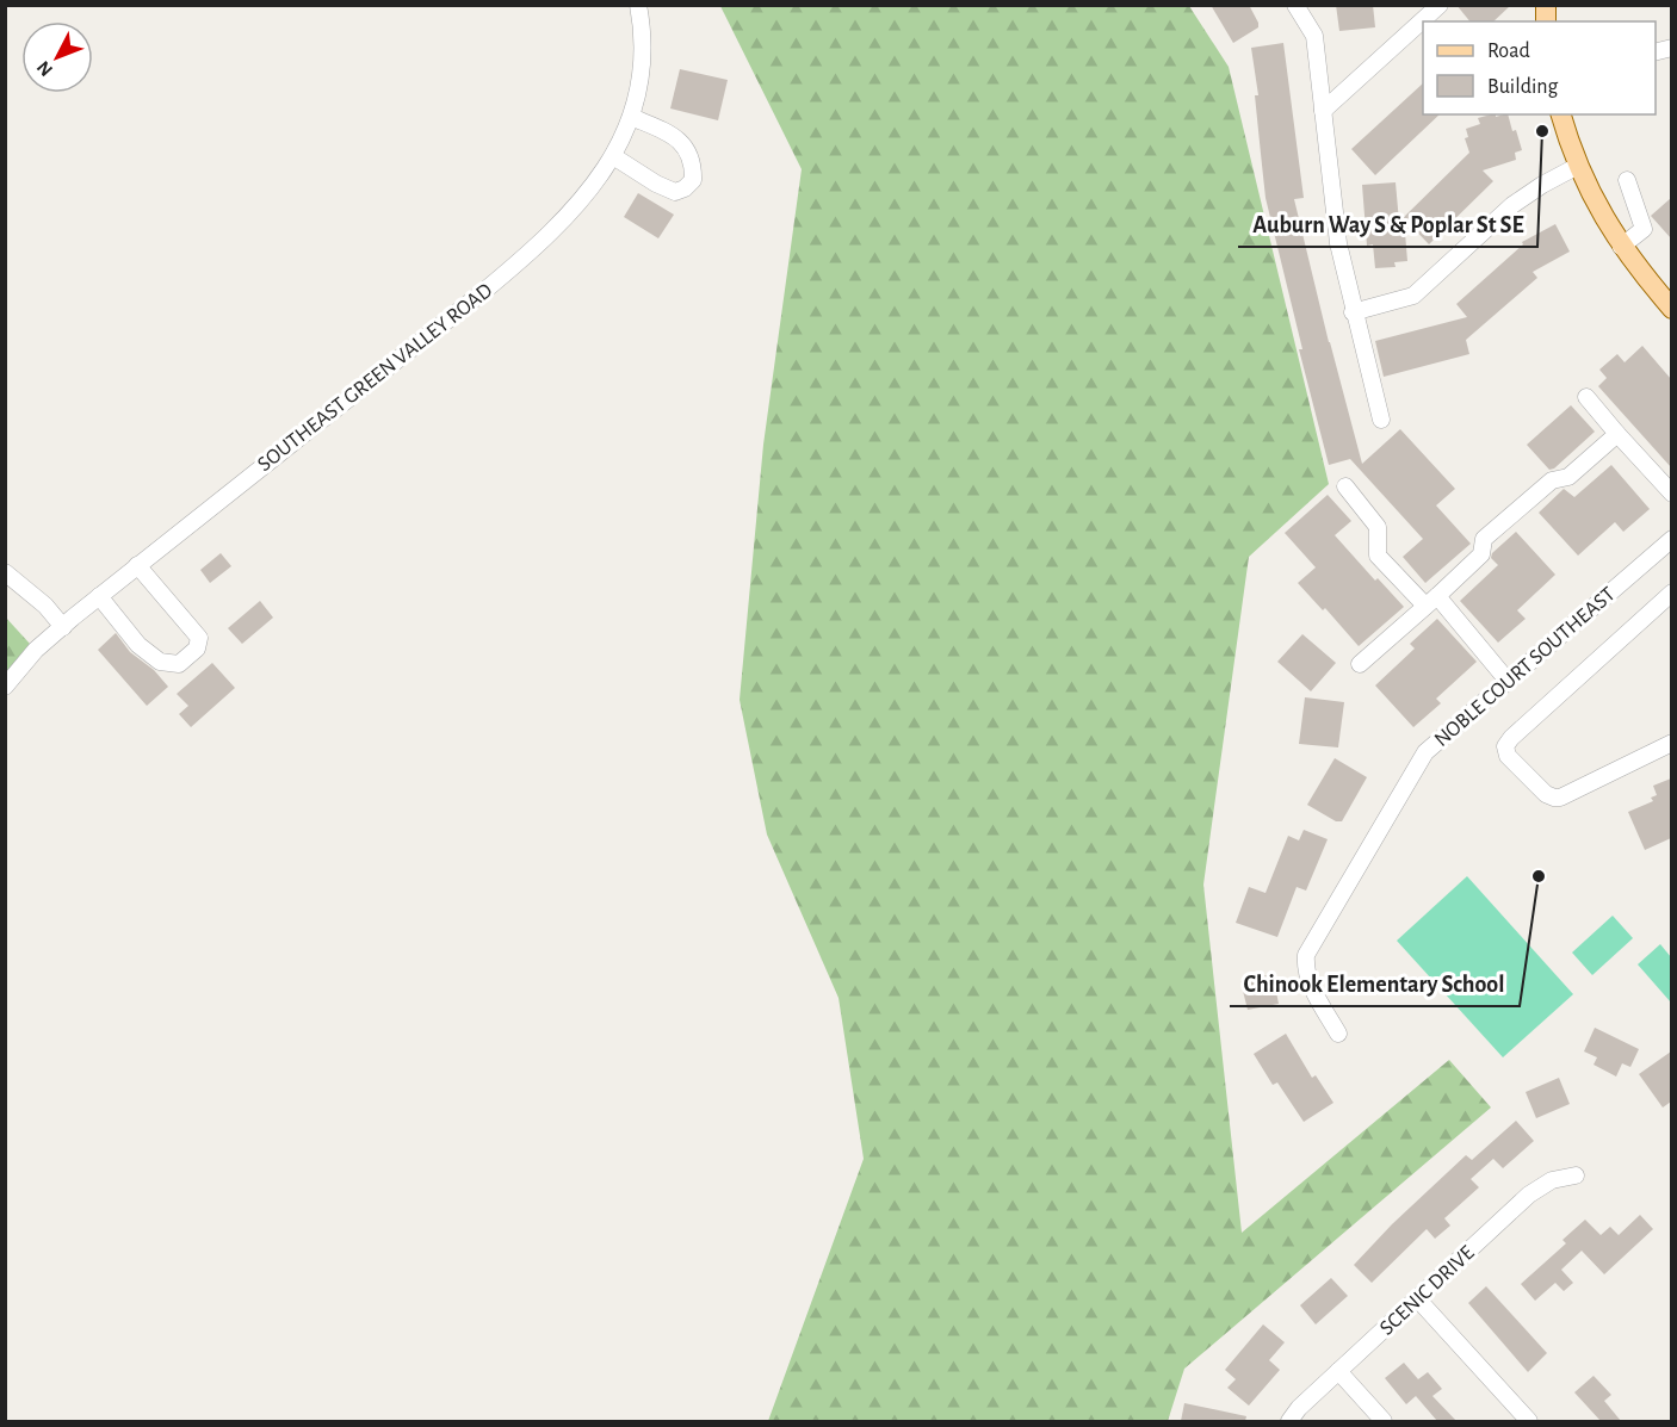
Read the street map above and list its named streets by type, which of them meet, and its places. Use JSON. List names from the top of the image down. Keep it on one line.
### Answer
{"streets":{"street":["SOUTHEAST GREEN VALLEY ROAD","NOBLE COURT SOUTHEAST","SCENIC DRIVE"]},"places":["Auburn Way S & Poplar St SE","Chinook Elementary School"],"legend":["Road","Building"],"north":"bottom left"}
